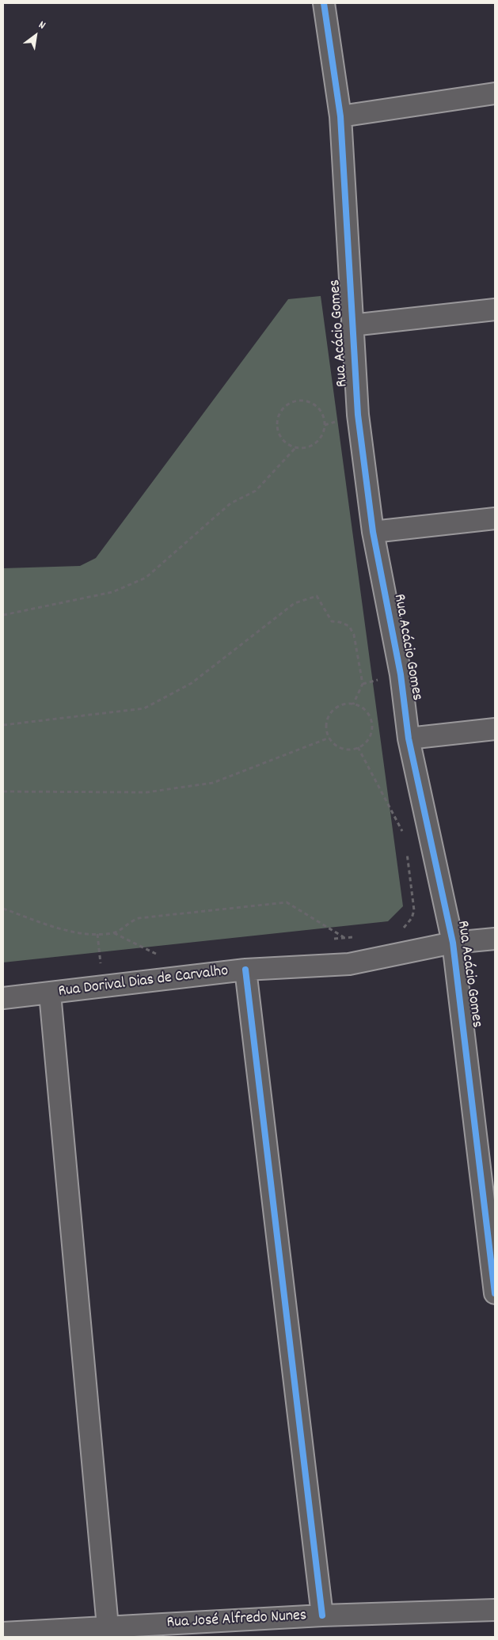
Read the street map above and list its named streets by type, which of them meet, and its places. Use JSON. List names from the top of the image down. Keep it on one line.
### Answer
{"streets":{"street":["Rua Acácio Gomes","Rua Dorival Dias de Carvalho","Rua José Alfredo Nunes"]},"crossings":[["Rua Acácio Gomes","Rua Dorival Dias de Carvalho"]],"north":"top right"}
